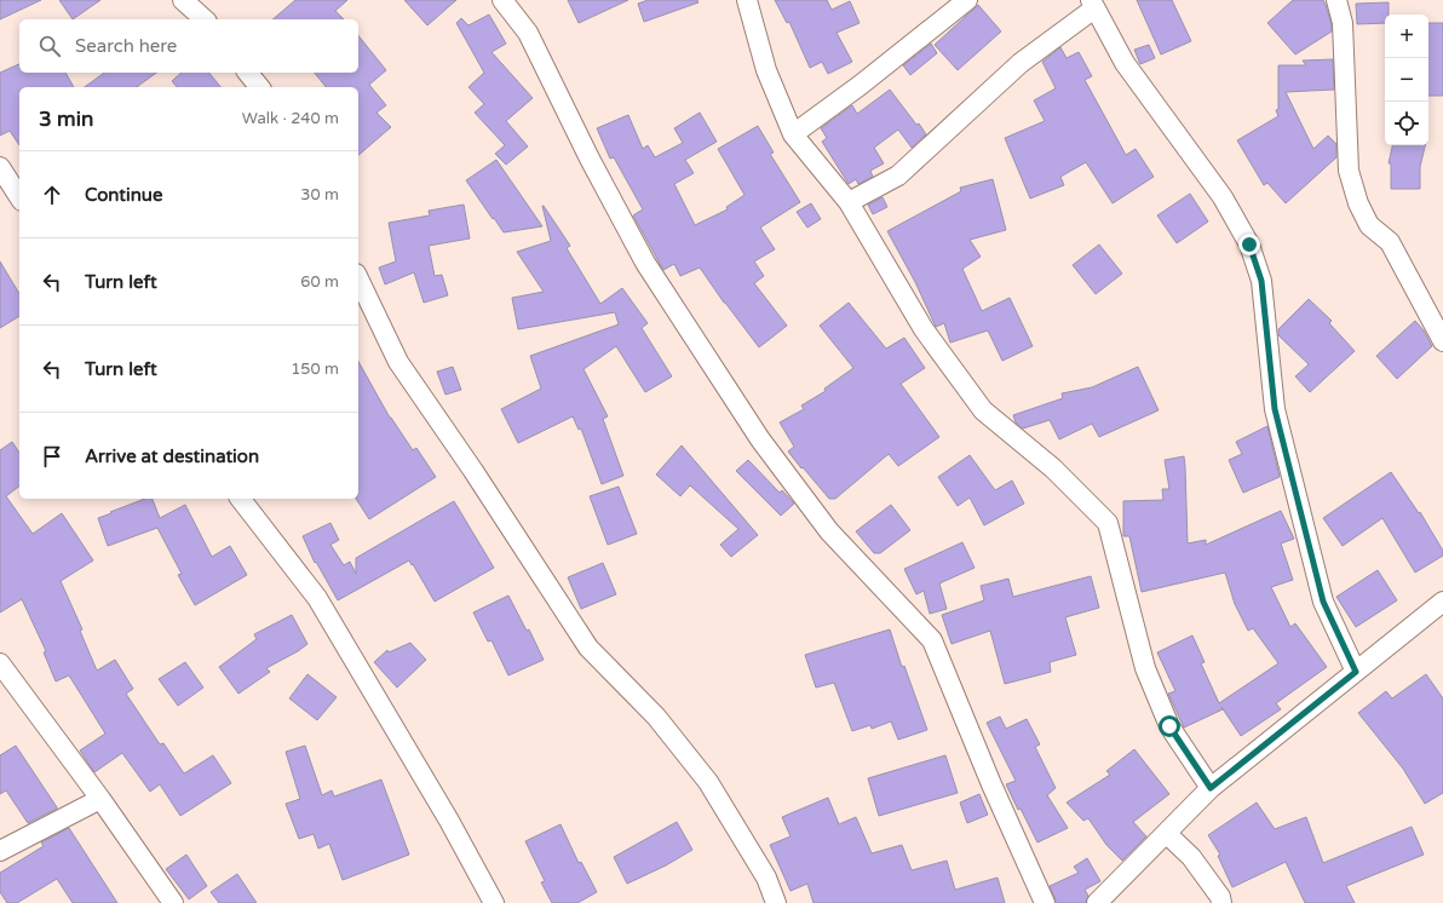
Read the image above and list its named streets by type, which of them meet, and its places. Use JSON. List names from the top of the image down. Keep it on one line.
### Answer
{"page":{"map_buttons":["+","−"],"search":"Search here","heading":["3 min","Walk · 240 m"],"list":[["Continue","30 m"],["Turn left","60 m"],["Turn left","150 m"],"Arrive at destination"]}}
